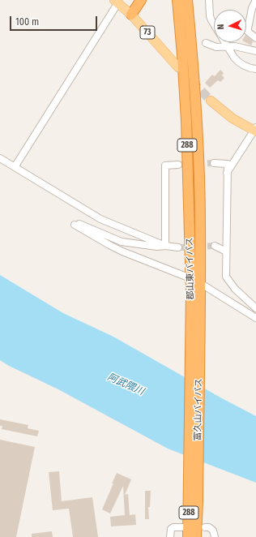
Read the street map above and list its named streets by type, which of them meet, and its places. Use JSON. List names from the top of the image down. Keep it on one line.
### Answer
{"streets":{"highway":["288","郡山東バイパス","富久山バイパス"],"main road":["73"]},"crossings":[["郡山東バイパス","富久山バイパス"]],"water":["阿武隈川"],"scale_bar":"100 m","north":"left"}
